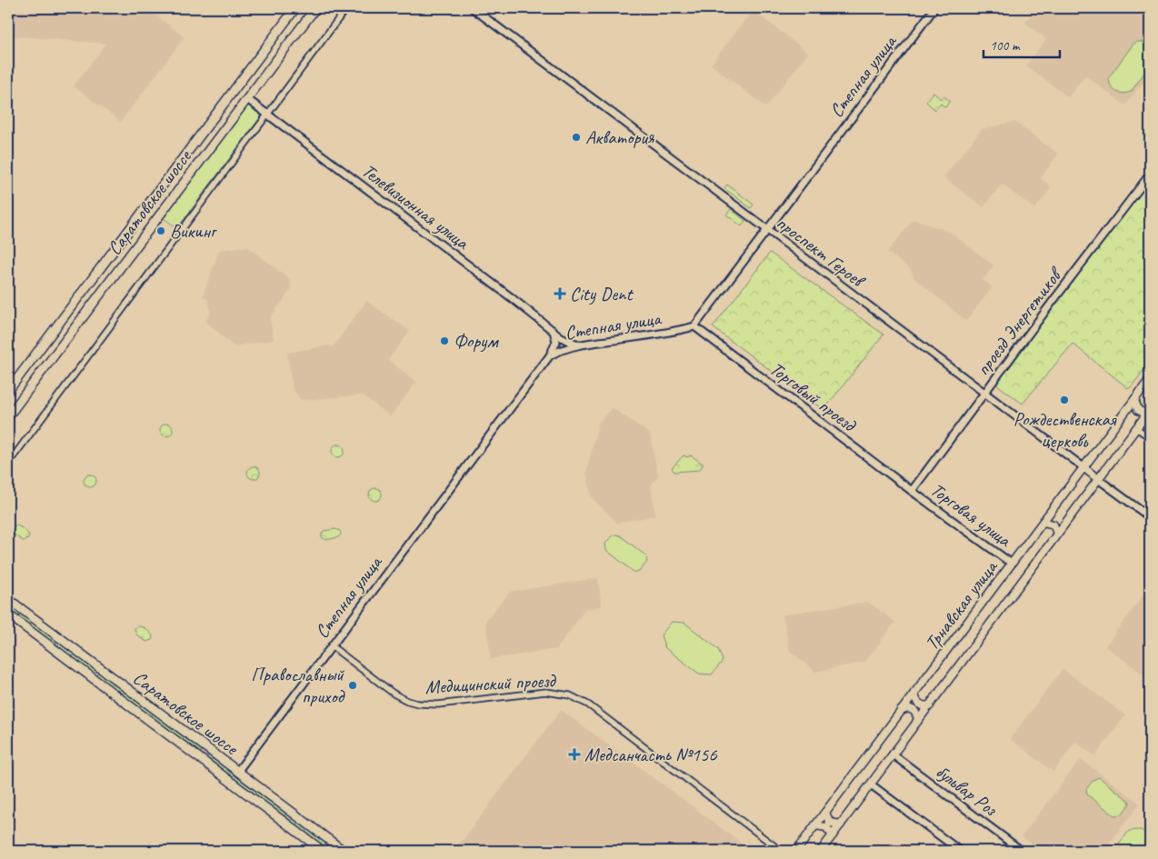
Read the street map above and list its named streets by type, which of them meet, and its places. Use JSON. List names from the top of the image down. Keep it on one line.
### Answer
{"streets":{"main road":["Саратовское шоссе","Телевизионная улица","проспект Героев","Трнавская улица"],"street":["Степная улица","проезд Энергетиков","Торговый проезд","Торговая улица","Медицинский проезд","бульвар Роз"]},"crossings":[["Степная улица","Саратовское шоссе"],["Степная улица","Телевизионная улица"],["Степная улица","проспект Героев"],["Степная улица","Торговый проезд"],["Степная улица","Медицинский проезд"],["Саратовское шоссе","Телевизионная улица"],["проспект Героев","проезд Энергетиков"],["проспект Героев","Трнавская улица"],["проезд Энергетиков","Торговый проезд"],["проезд Энергетиков","Торговая улица"],["Торговый проезд","Торговая улица"],["Торговая улица","Трнавская улица"],["Трнавская улица","бульвар Роз"]],"places":{"other":["Акватория","Викинг","Форум","Рождественская церковь","Православный приход"],"health":["City Dent","Медсанчасть №156"]},"scale_bar":"100 m"}
